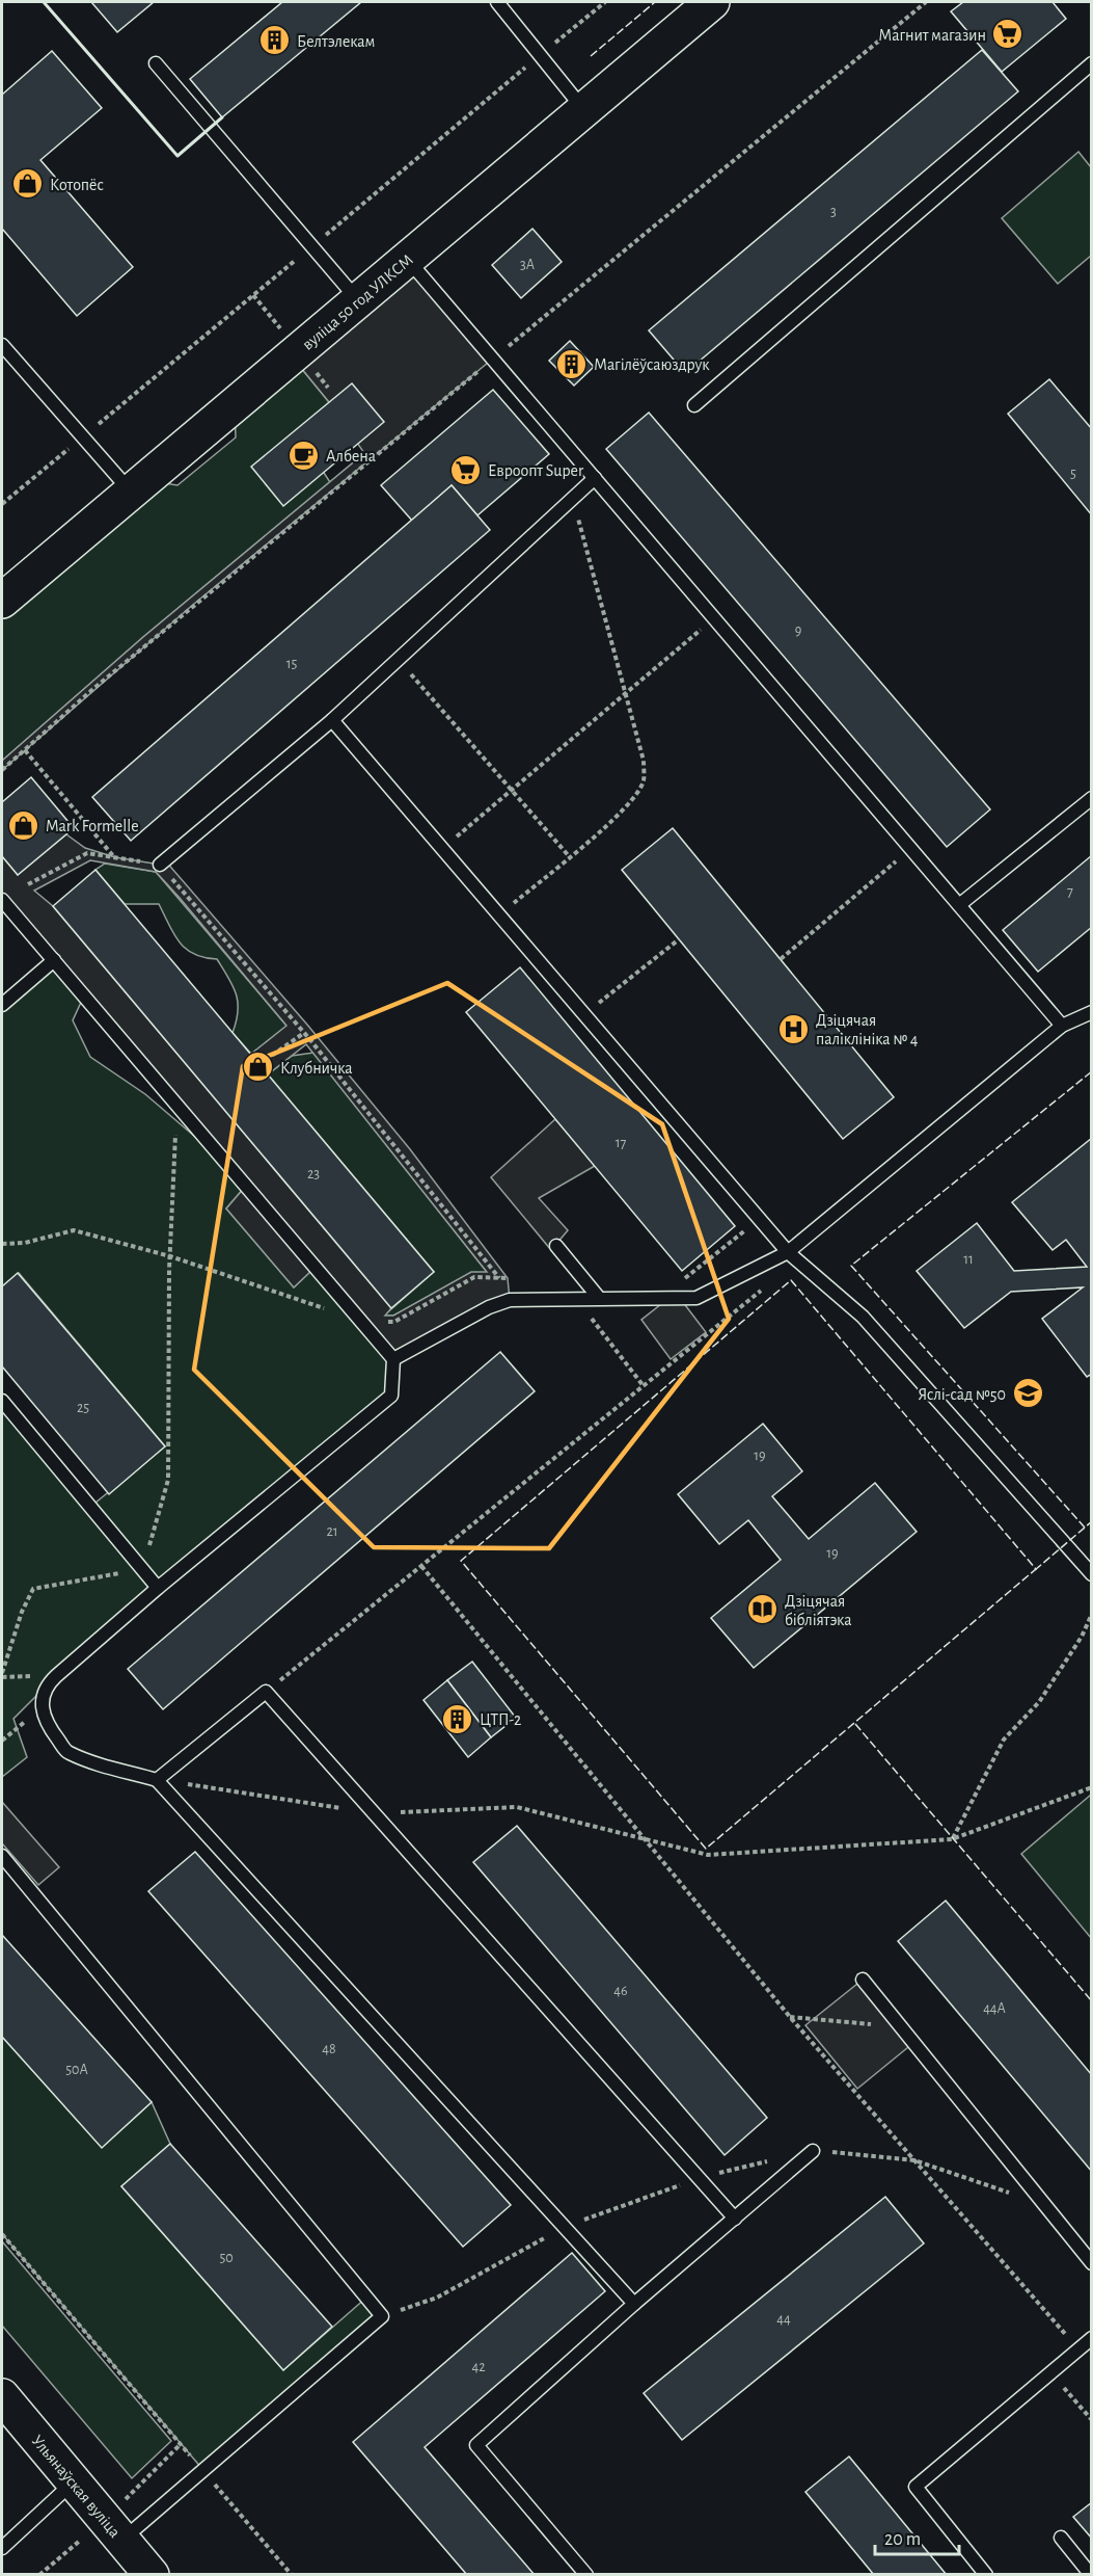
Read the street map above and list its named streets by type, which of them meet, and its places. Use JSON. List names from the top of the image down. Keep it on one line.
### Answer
{"streets":{"main road":["вуліца 50 год УЛКСМ","Ульянаўская вуліца"]},"places":{"supermarket":["Магнит магазин","Евроопт Super"],"building":["Белтэлекам","Магілёўсаюздрук","ЦТП-2"],"shop":["Котопёс","Mark Formelle","Клубничка"],"cafe":["Албена"],"hospital":["Дзіцячая паліклініка № 4"],"school or university":["Яслі-сад №50"],"library":["Дзіцячая бібліятэка"]},"house_numbers":["3","3А","5","9","15","7","17","23","11","25","19","21","19","46","44А","48","50А","50","44","42"],"scale_bar":"20 m"}
